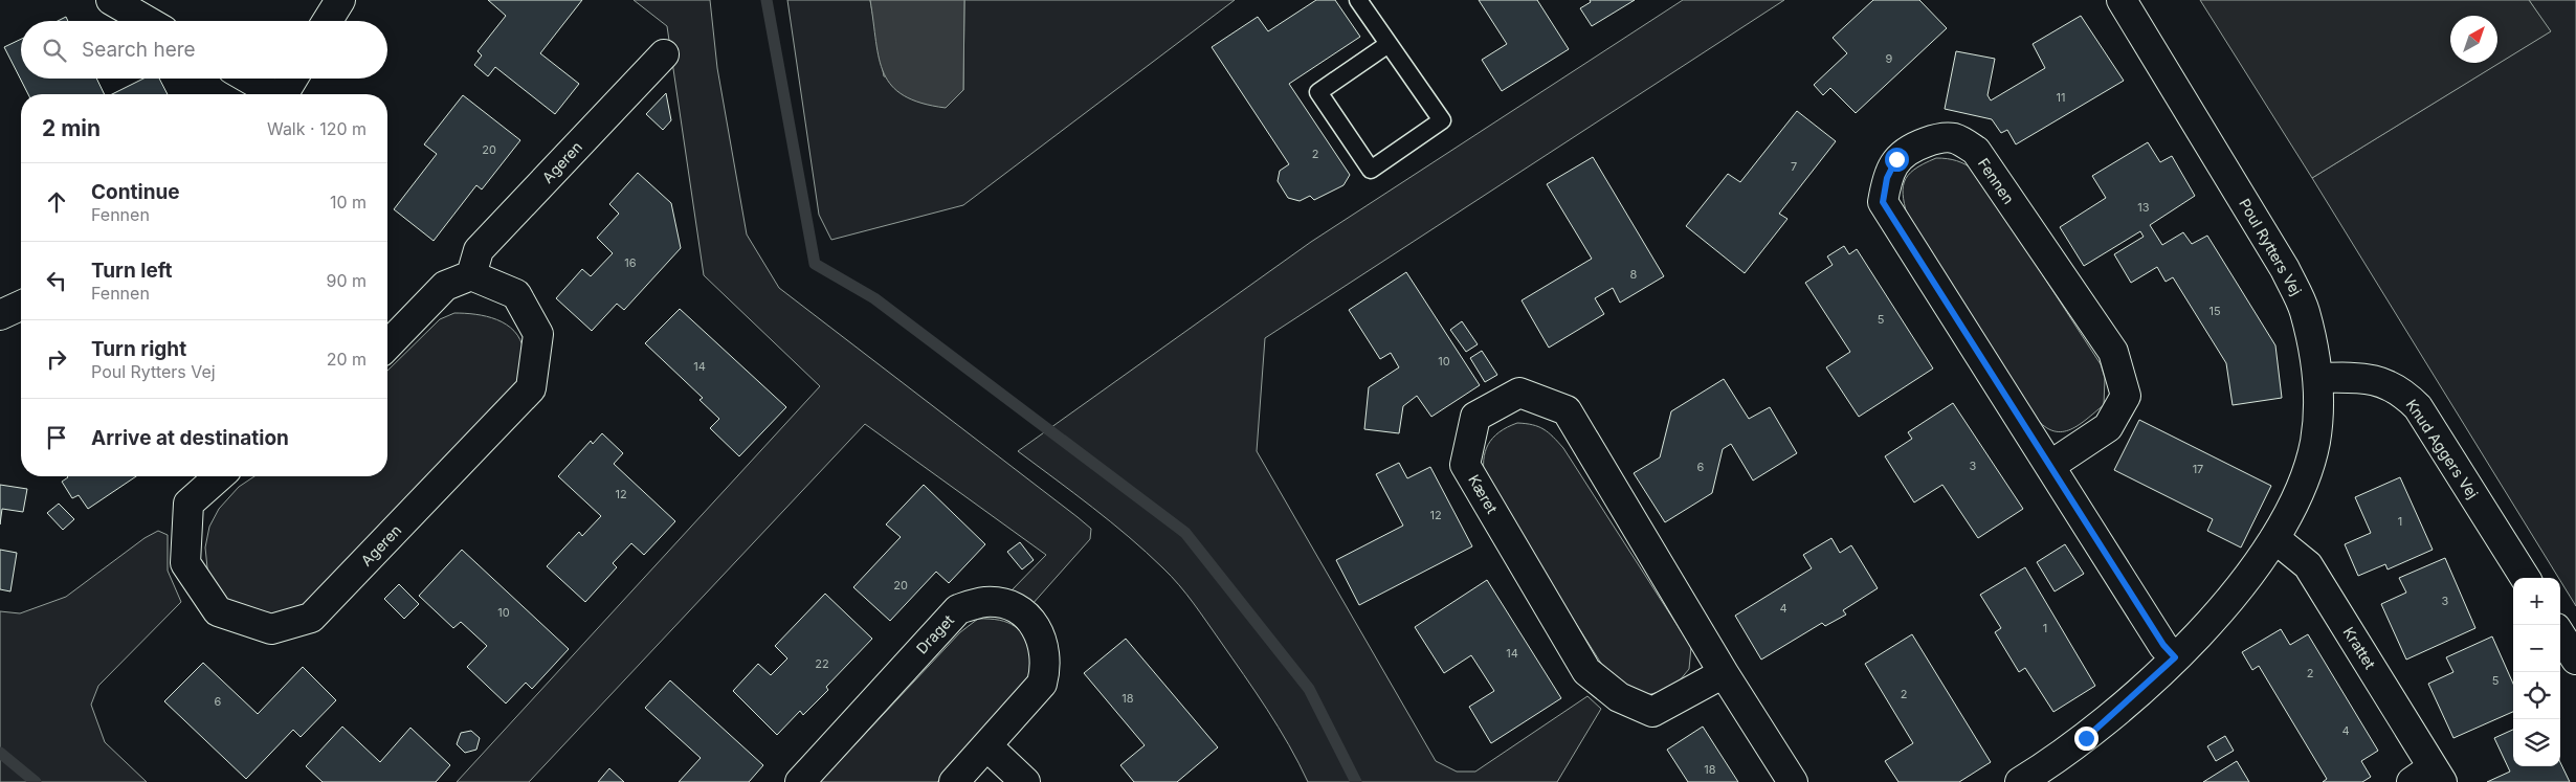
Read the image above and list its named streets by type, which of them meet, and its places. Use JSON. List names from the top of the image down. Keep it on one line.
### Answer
{"streets":{"street":["Ageren","Fennen","Poul Rytters Vej","Knud Aggers Vej","Kæret","Draget","Krattet"]},"crossings":[["Fennen","Poul Rytters Vej"],["Poul Rytters Vej","Knud Aggers Vej"],["Poul Rytters Vej","Krattet"]],"house_numbers":["9","11","20","2","7","13","16","8","15","5","10","14","3","6","17","12","12","1","20","3","4","10","1","14","22","2","5","2","18","6","4","18"],"north":"top right","page":{"search":"Search here","heading":["2 min","Walk · 120 m"],"list":[["Continue","Fennen","10 m"],["Turn left","Fennen","90 m"],["Turn right","Poul Rytters Vej","20 m"],"Arrive at destination"],"map_buttons":["+","−"]}}
